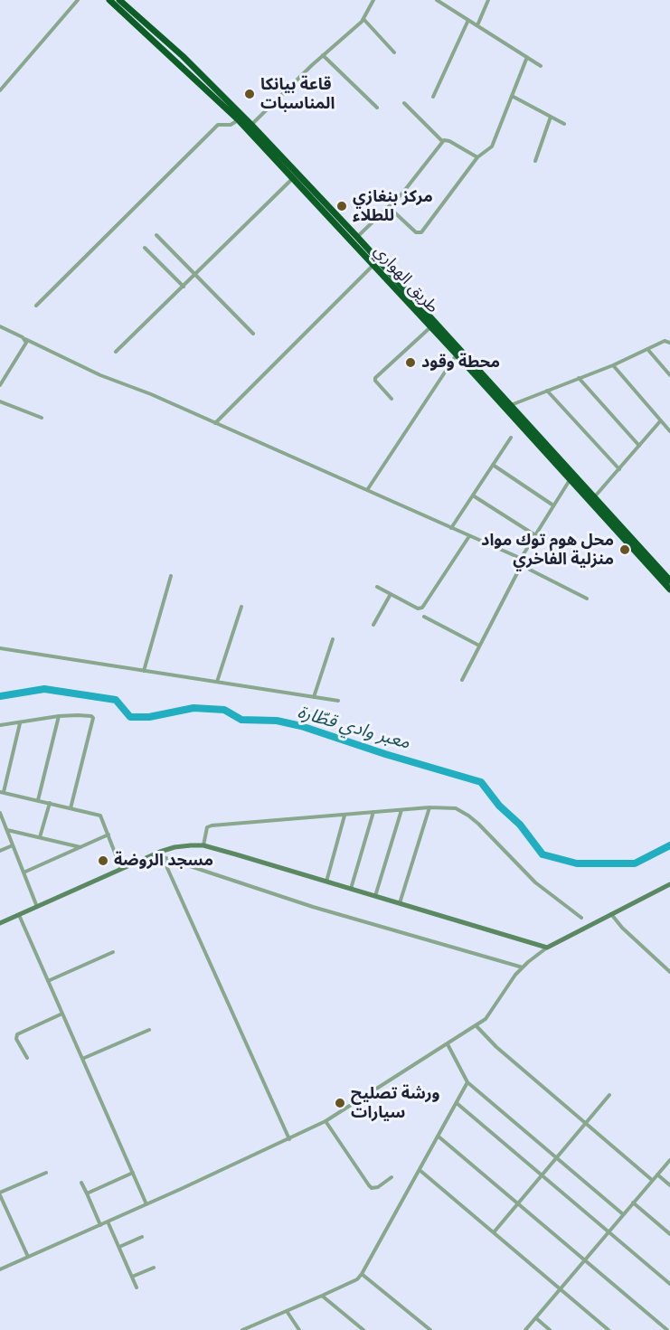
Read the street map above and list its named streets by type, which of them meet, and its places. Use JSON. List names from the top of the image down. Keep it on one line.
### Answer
{"streets":{"highway":["طريق الهواري"]},"water":["معبر وادي قطّارة"],"places":["قاعة بيانكا المناسبات","مركز بنغازي للطلاء","محطة وقود","محل هوم توك مواد منزلية الفاخري","مسجد الروضة","ورشة تصليح سيارات"]}
